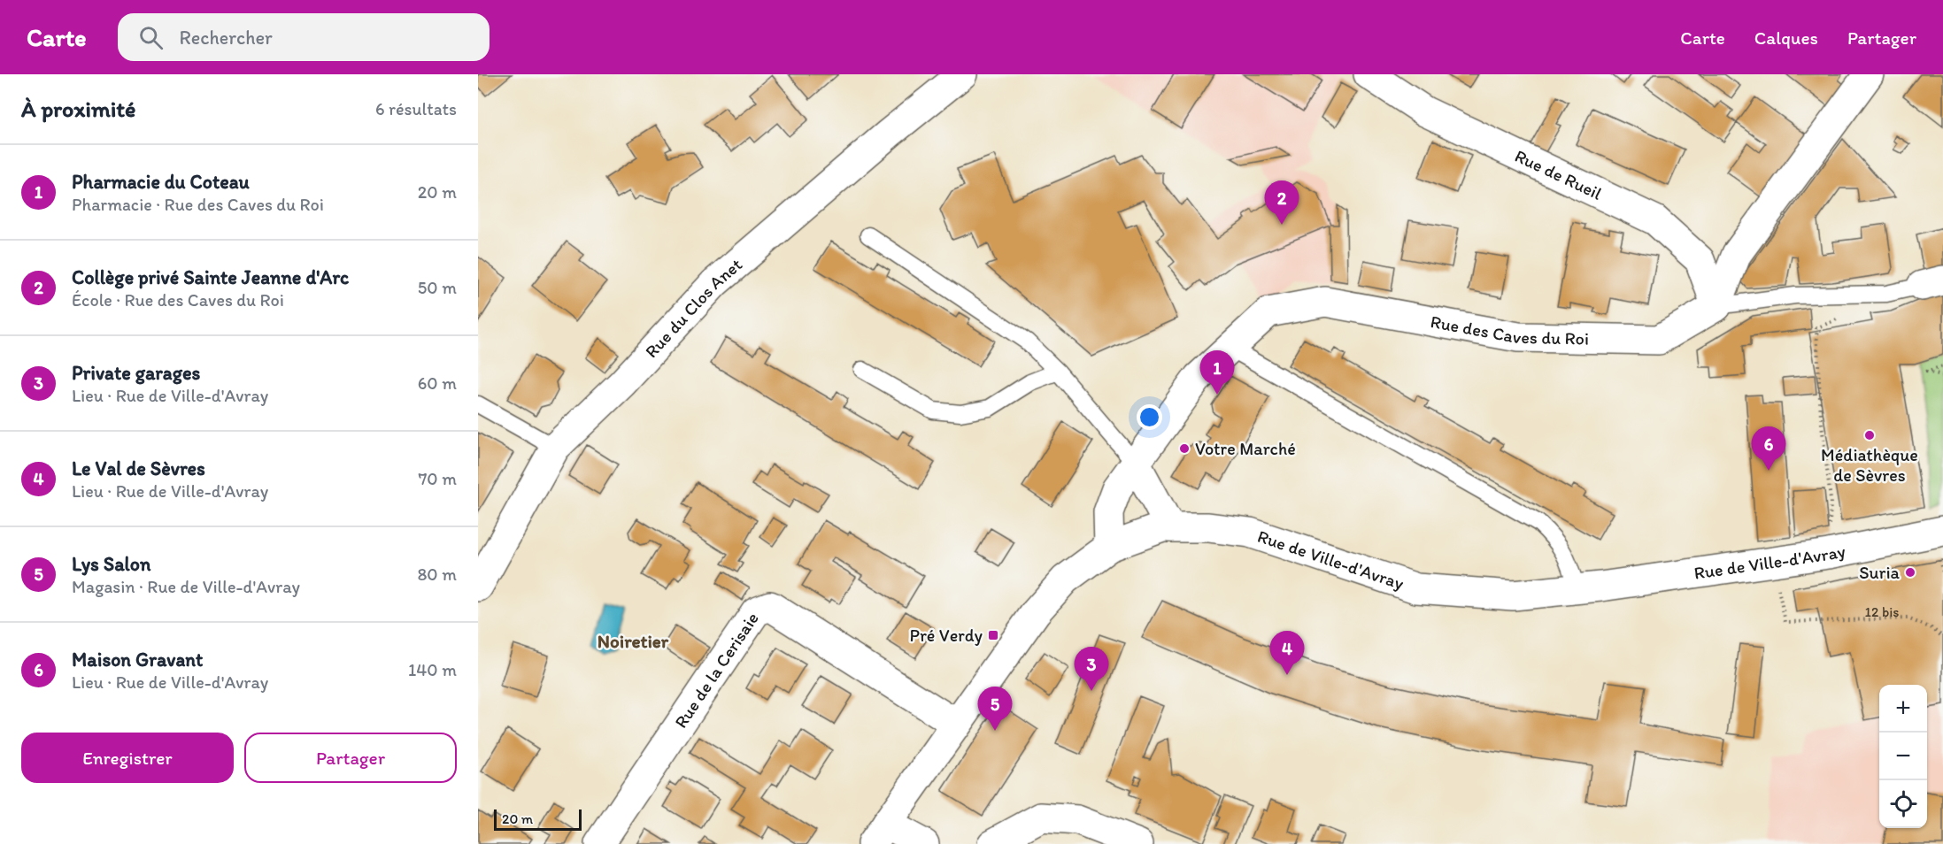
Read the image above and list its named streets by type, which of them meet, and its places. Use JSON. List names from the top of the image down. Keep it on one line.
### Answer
{"streets":{"street":["Rue de Rueil","Rue du Clos Anet","Rue des Caves du Roi","Rue de Ville-d'Avray","Rue de la Cerisaie"]},"crossings":[["Rue de Rueil","Rue des Caves du Roi"],["Rue des Caves du Roi","Rue de Ville-d'Avray"],["Rue de Ville-d'Avray","Rue de la Cerisaie"]],"districts":["Noiretier"],"places":{"other":["Médiathèque de Sèvres","Votre Marché","Suria"],"transit":["Pré Verdy"]},"house_numbers":["12 bis"],"scale_bar":"20 m","page":{"header":"Carte","search":"Rechercher","nav":["Carte","Calques","Partager"],"heading":["À proximité","6 résultats"],"list":[{"mark":"1","name":"Pharmacie du Coteau","note":"Pharmacie · Rue des Caves du Roi","value":"20 m"},{"mark":"2","name":"Collège privé Sainte Jeanne d'Arc","note":"École · Rue des Caves du Roi","value":"50 m"},{"mark":"3","name":"Private garages","note":"Lieu · Rue de Ville-d'Avray","value":"60 m"},{"mark":"4","name":"Le Val de Sèvres","note":"Lieu · Rue de Ville-d'Avray","value":"70 m"},{"mark":"5","name":"Lys Salon","note":"Magasin · Rue de Ville-d'Avray","value":"80 m"},{"mark":"6","name":"Maison Gravant","note":"Lieu · Rue de Ville-d'Avray","value":"140 m"}],"pins":["2","1","6","4","3","5"],"map_buttons":["+","−"],"buttons":["Enregistrer","Partager"],"scale":"20 m"}}
